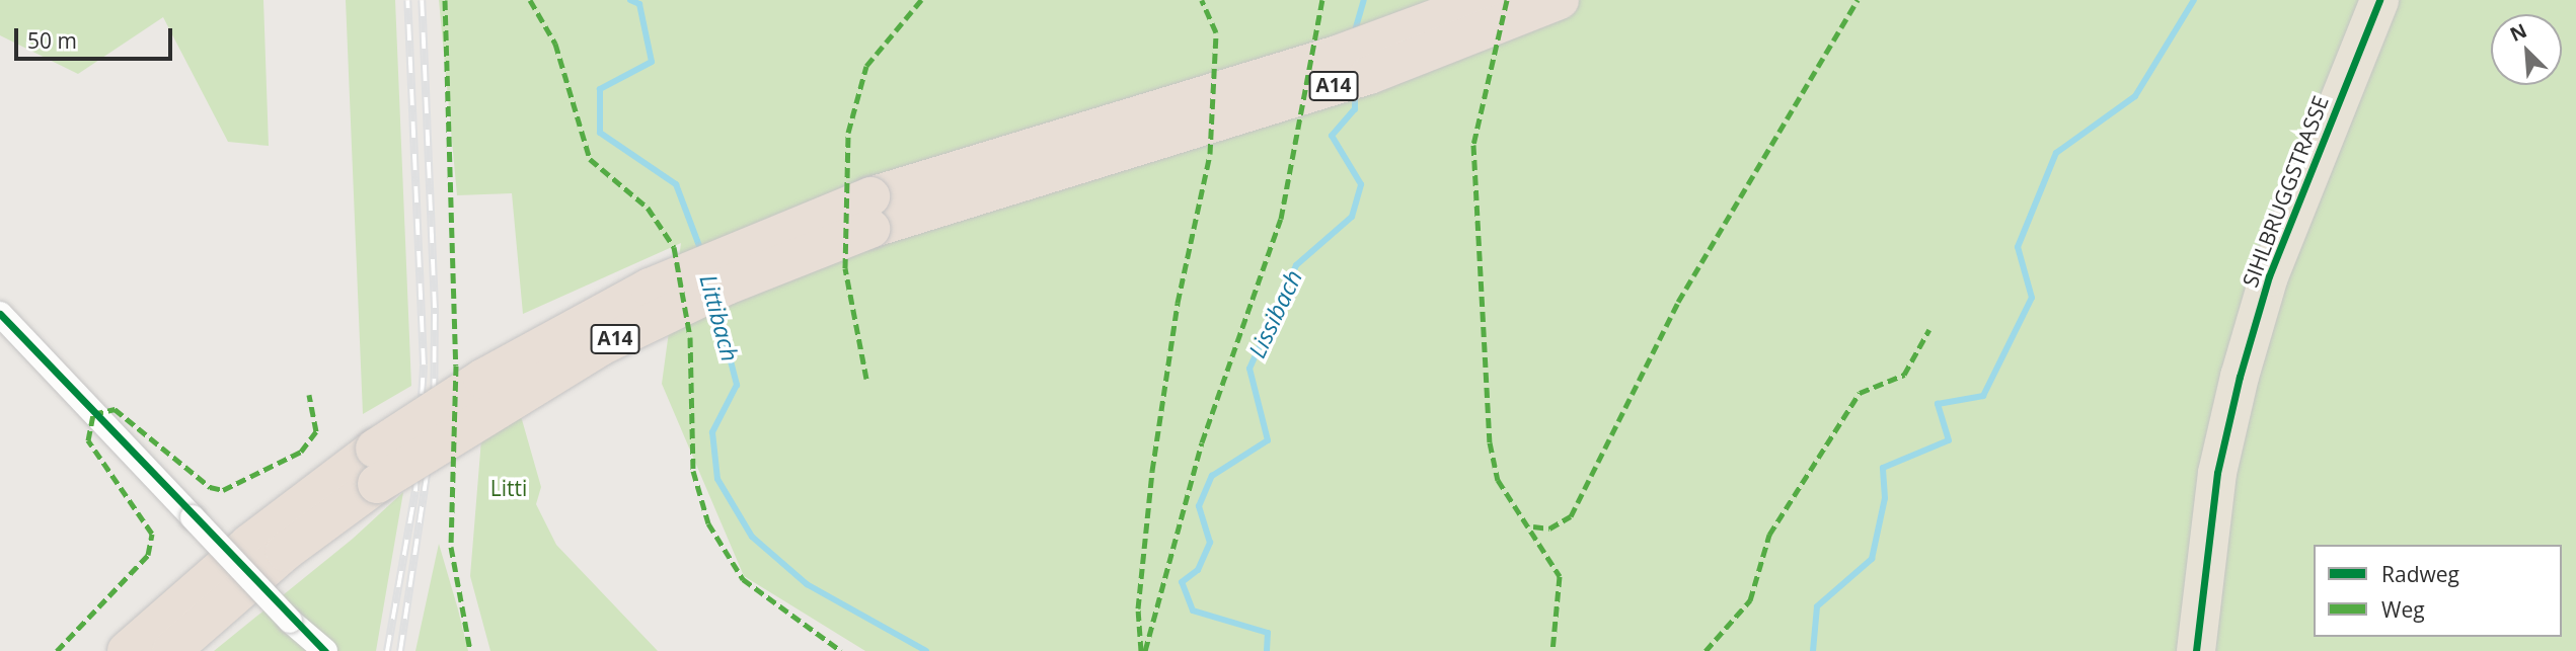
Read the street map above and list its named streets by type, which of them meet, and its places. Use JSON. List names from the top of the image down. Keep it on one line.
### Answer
{"streets":{"highway":["A14"],"main road":["SIHLBRUGGSTRASSE"]},"water":["Lissibach","Littibach"],"parks":["Litti"],"legend":["Radweg","Weg"],"scale_bar":"50 m","north":"top left"}
